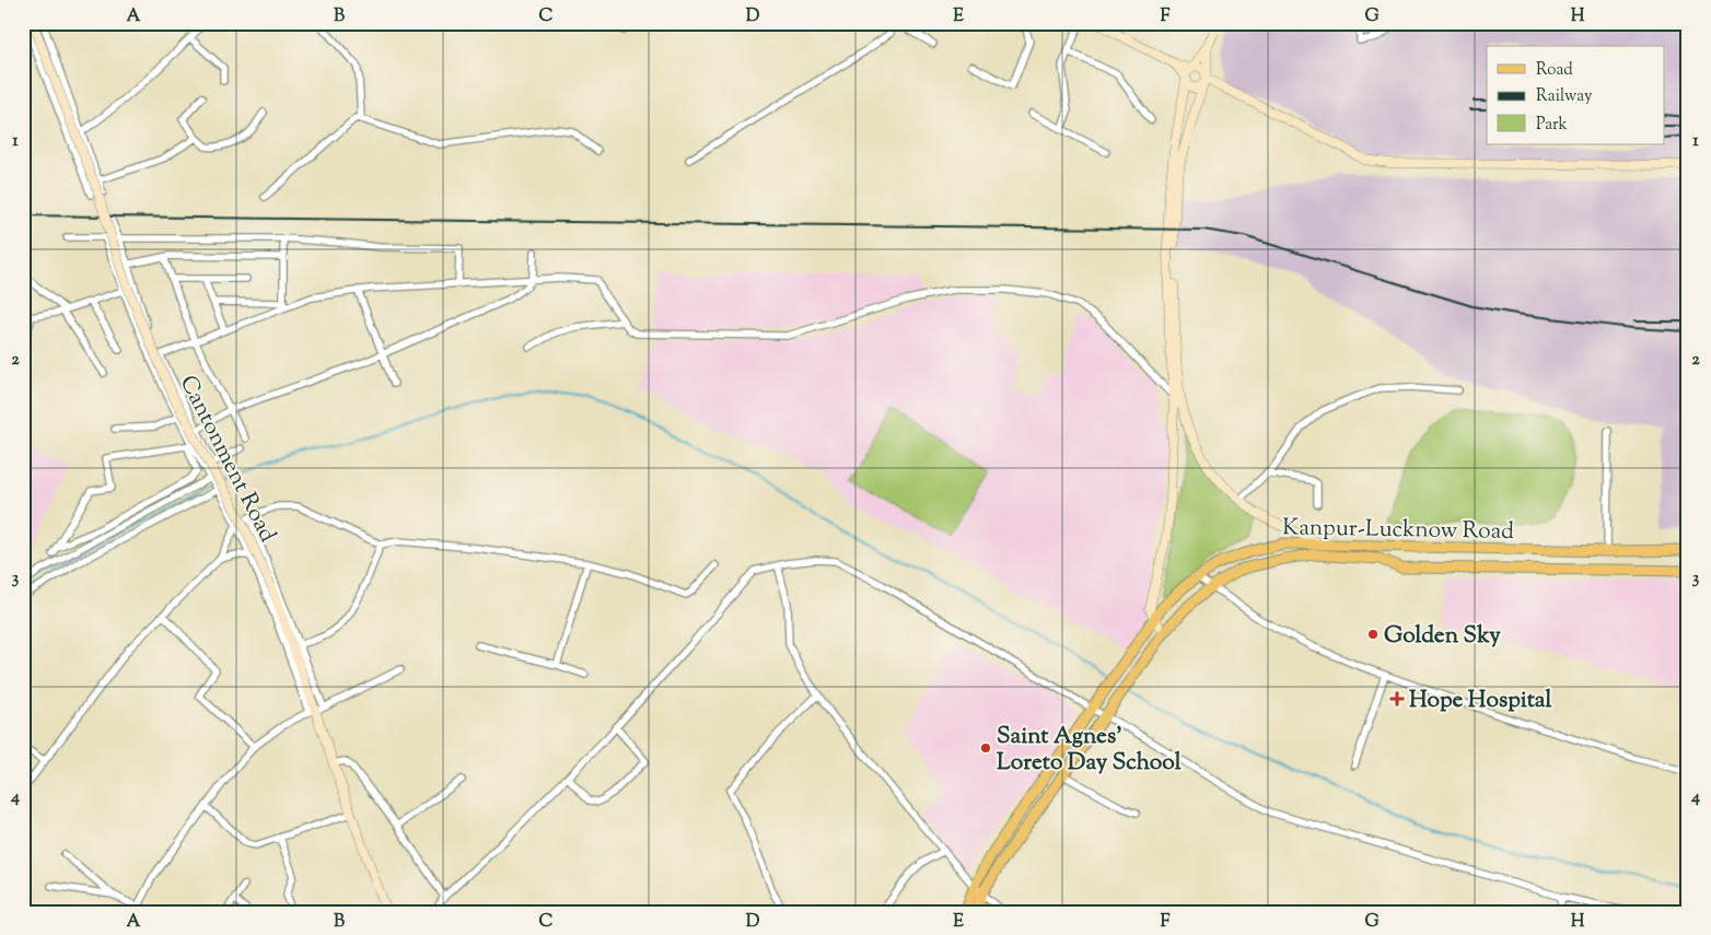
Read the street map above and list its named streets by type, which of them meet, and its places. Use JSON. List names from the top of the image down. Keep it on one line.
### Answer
{"streets":{"main road":["Kanpur-Lucknow Road"],"street":["Cantonment Road"]},"places":{"other":["Golden Sky","Saint Agnes' Loreto Day School"],"health":["Hope Hospital"]},"legend":["Road","Railway","Park"],"grid":{"columns":["A","B","C","D","E","F","G","H"],"rows":["1","2","3","4"]}}
